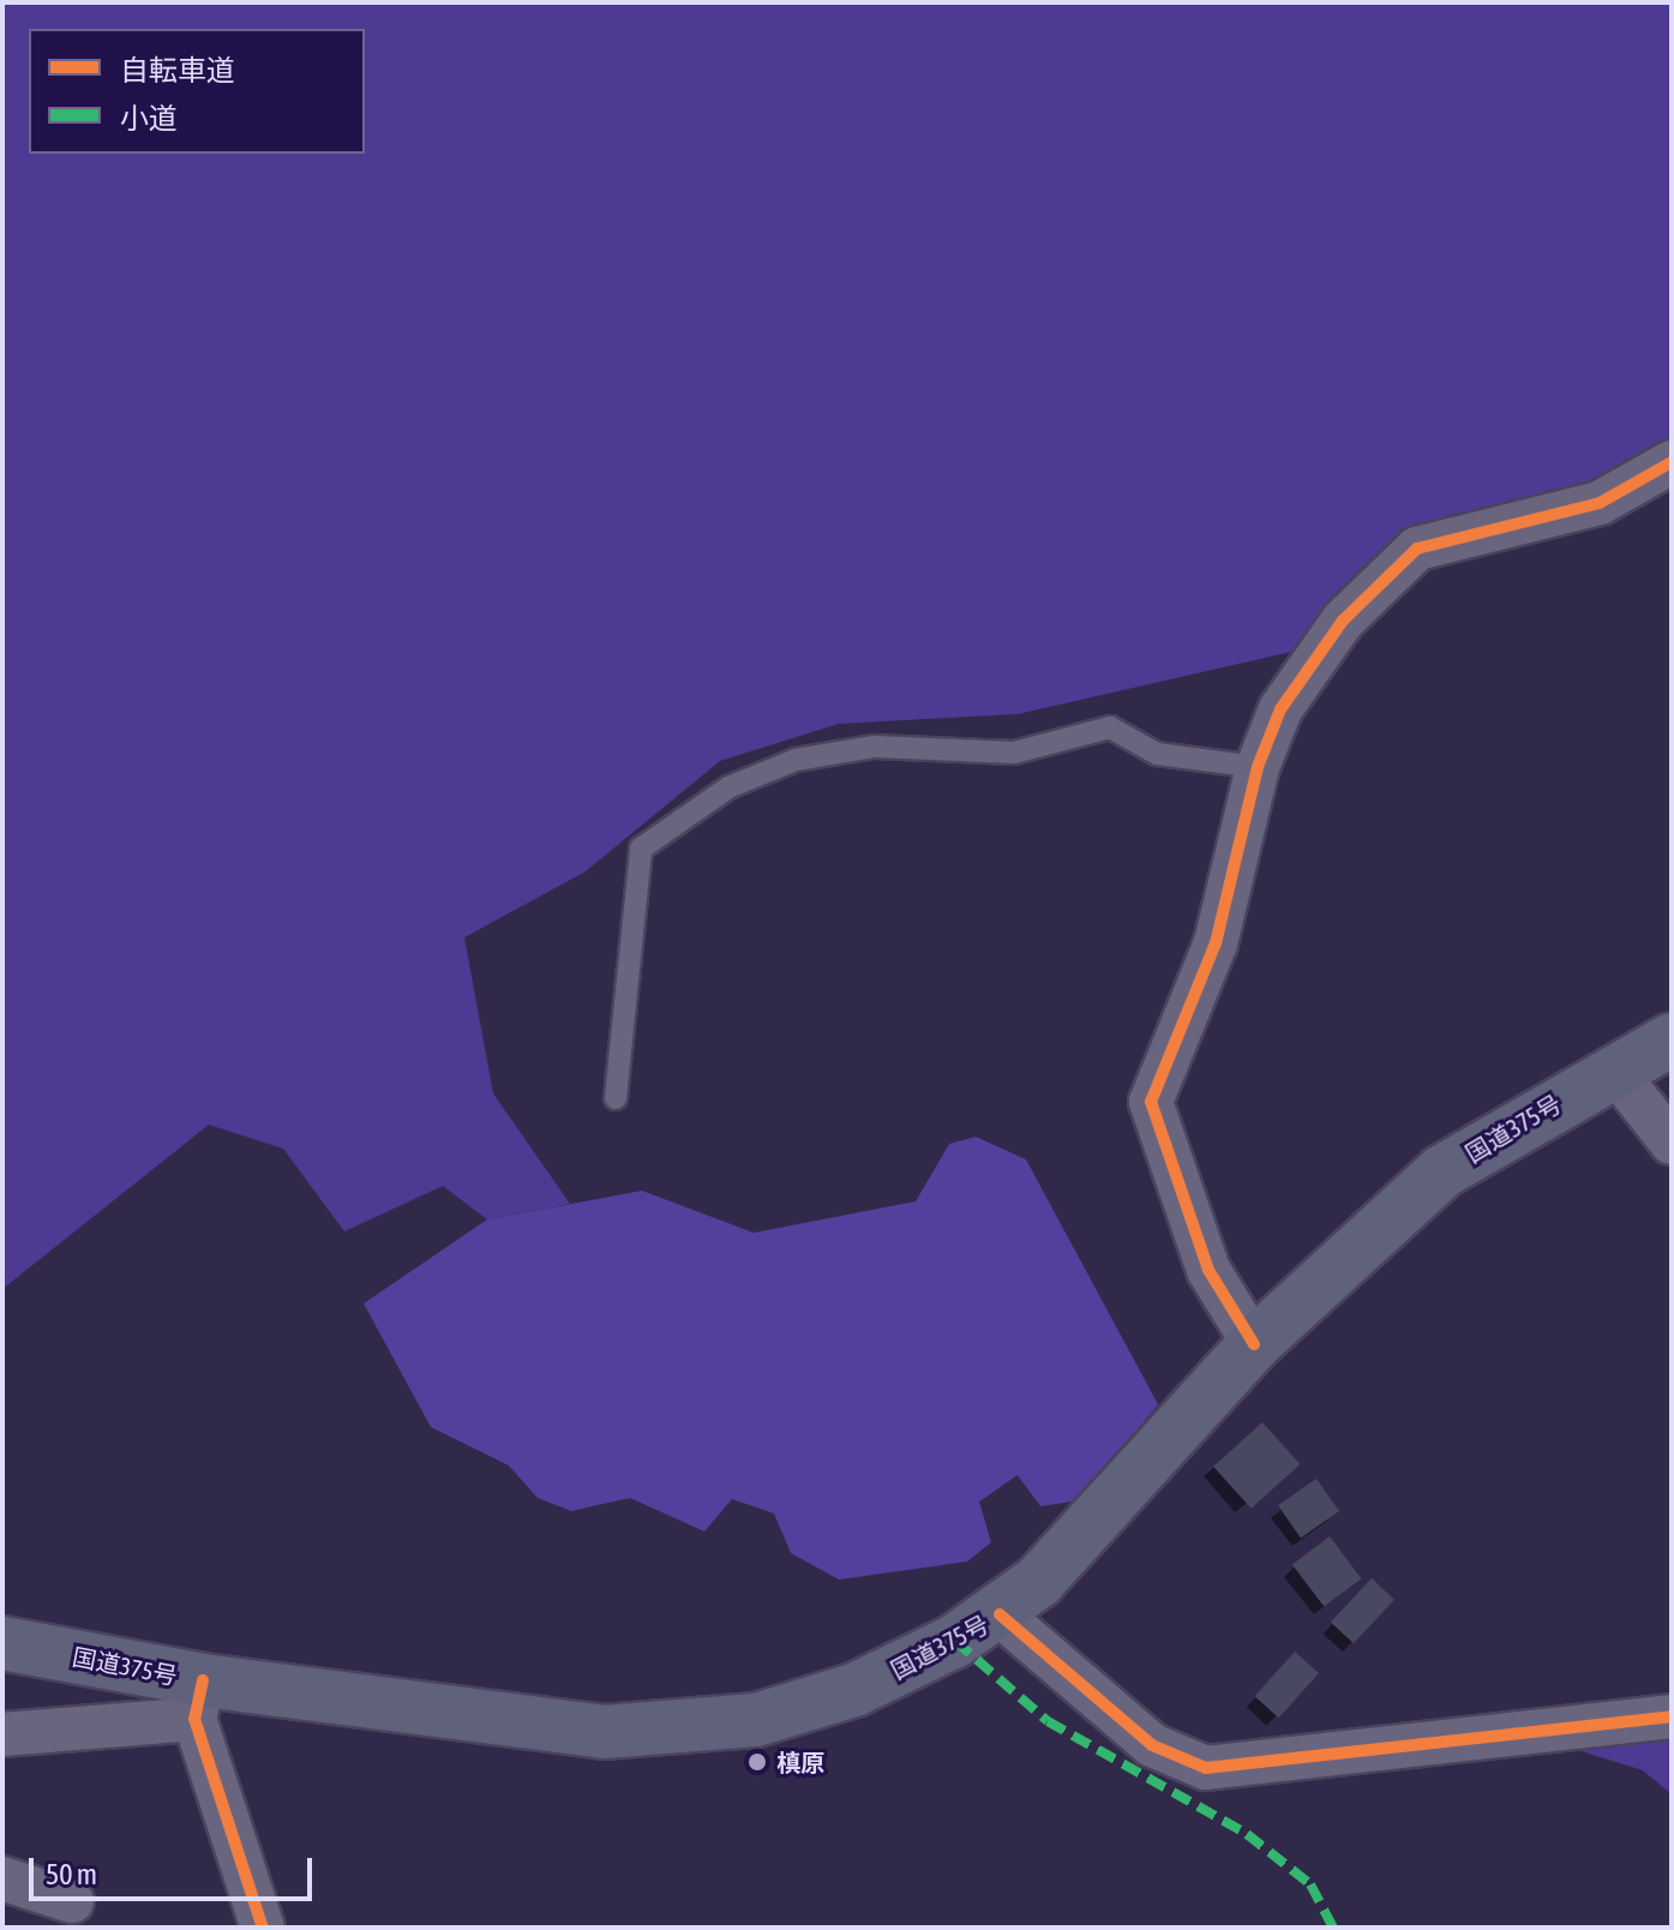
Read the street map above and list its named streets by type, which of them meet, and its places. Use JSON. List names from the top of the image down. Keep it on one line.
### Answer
{"streets":{"highway":["国道375号"]},"places":["槙原"],"legend":["自転車道","小道"],"scale_bar":"50 m"}
